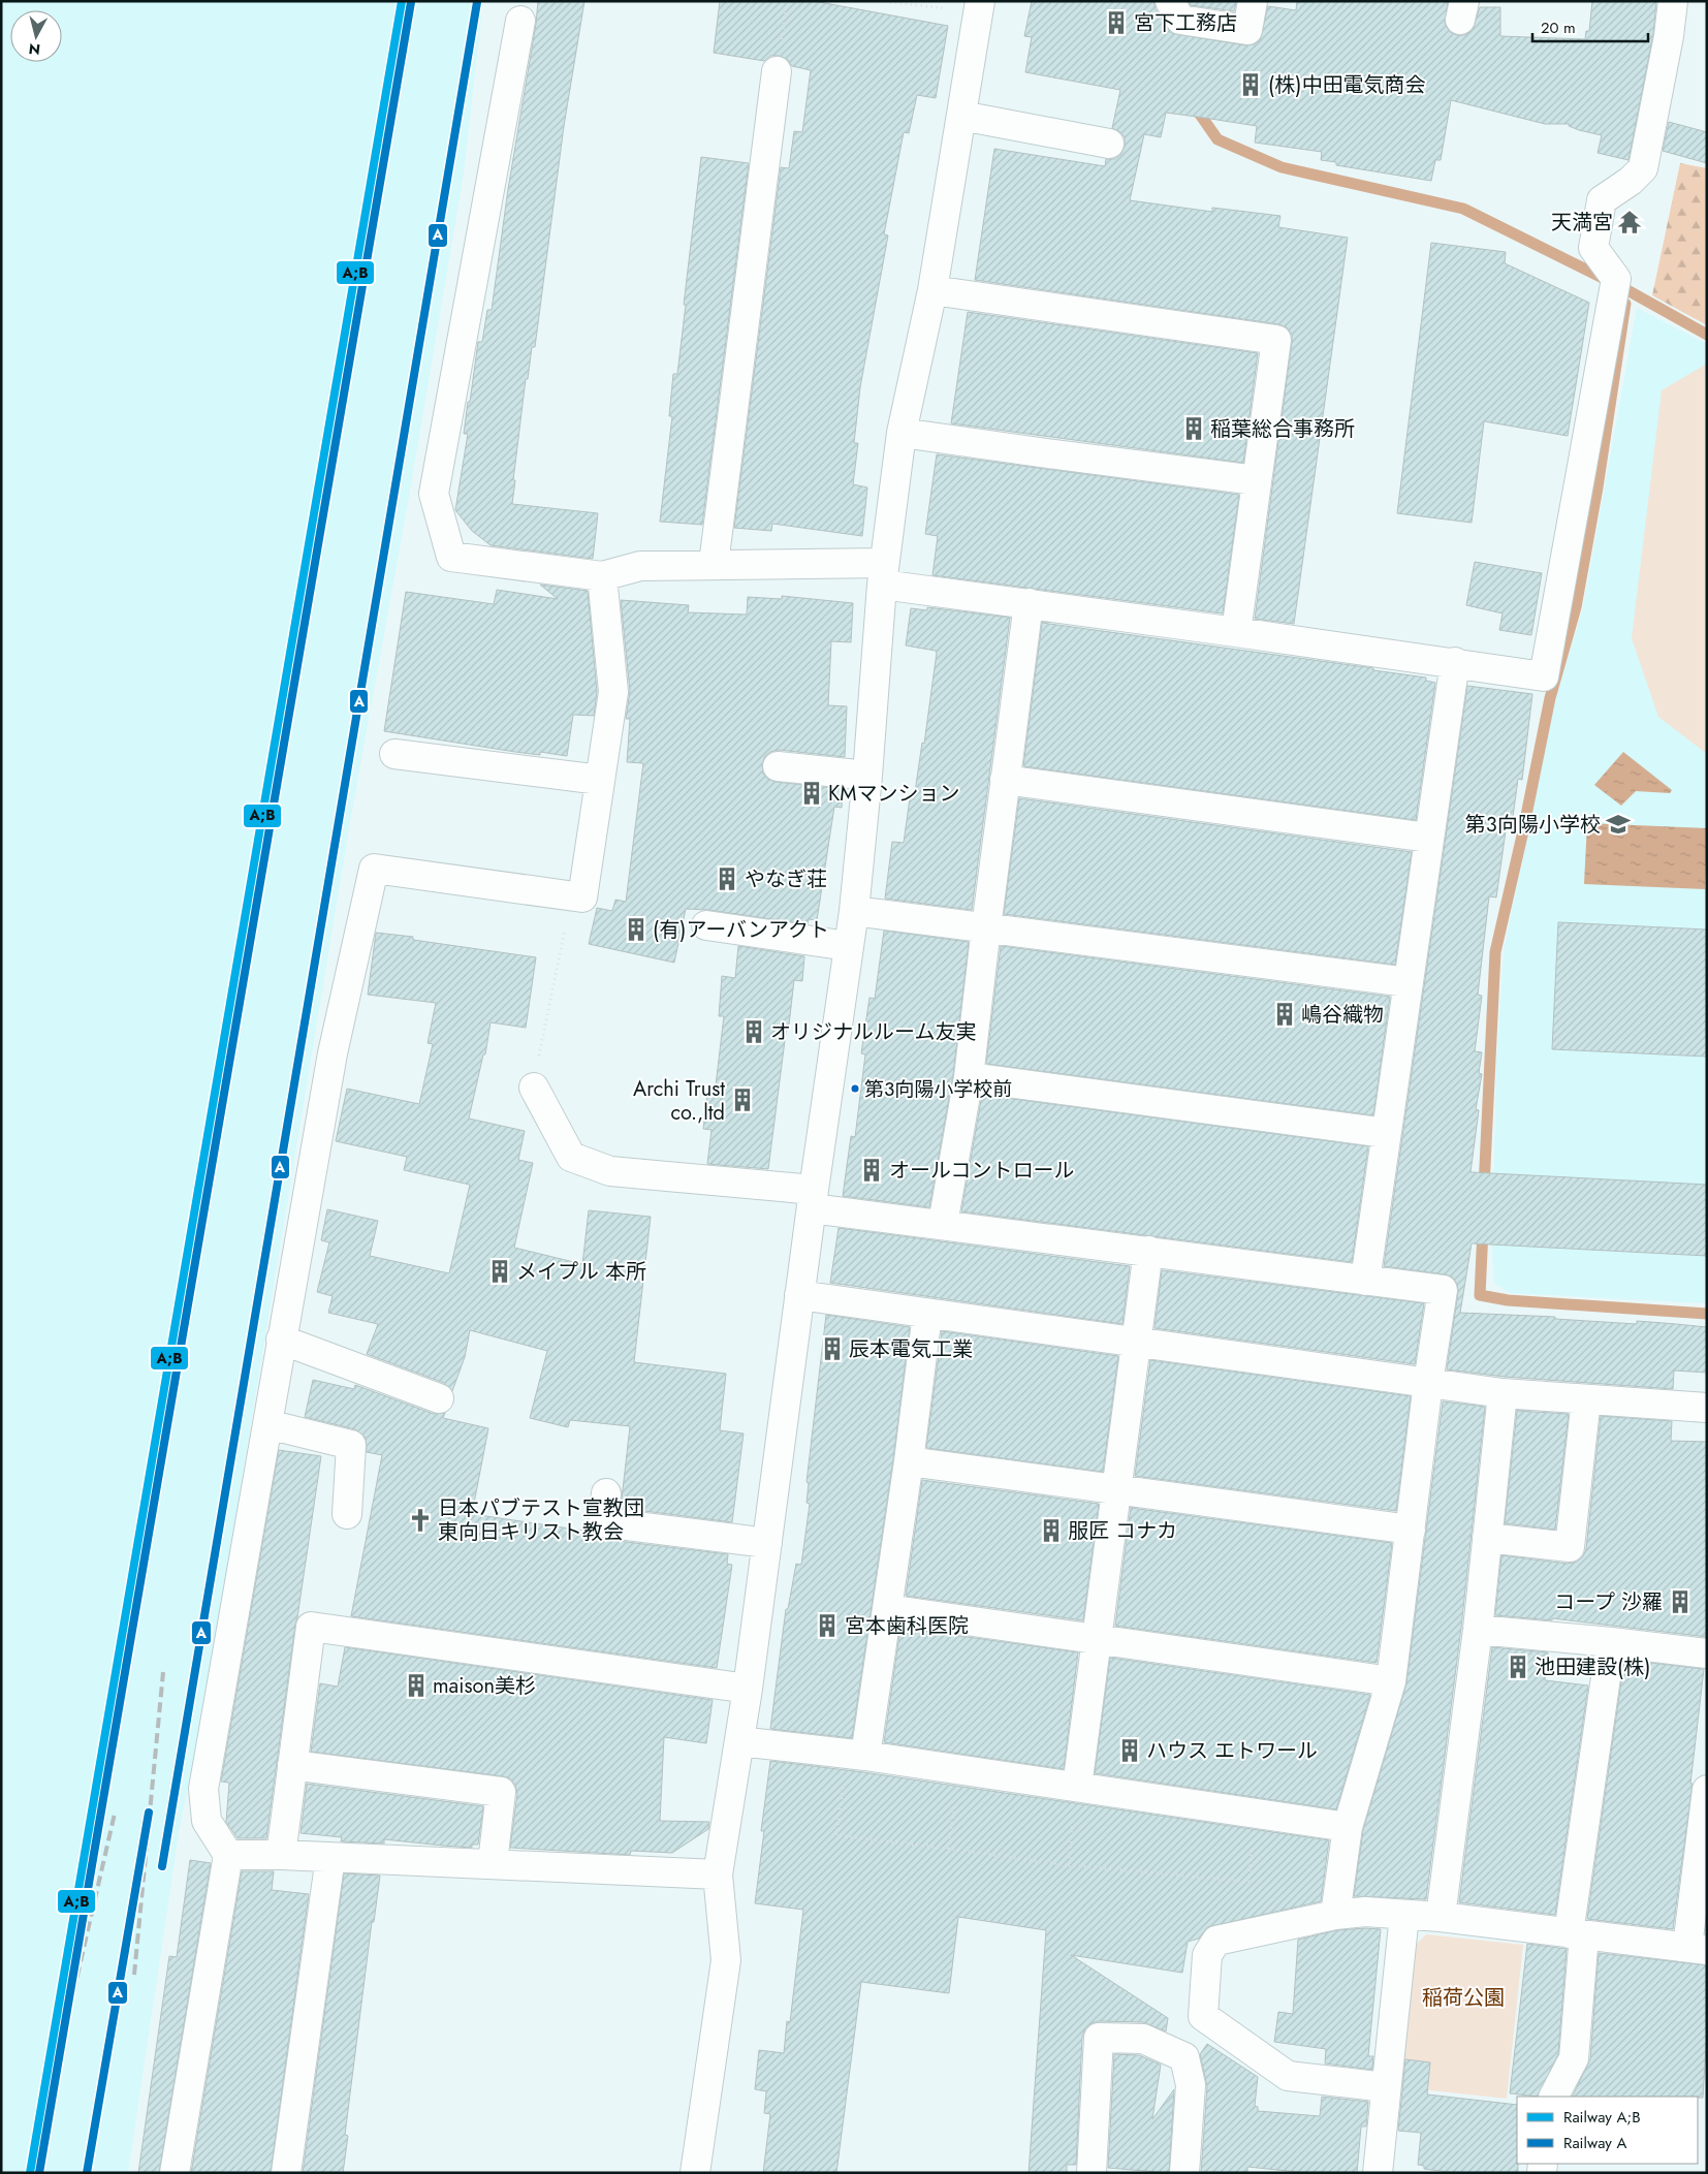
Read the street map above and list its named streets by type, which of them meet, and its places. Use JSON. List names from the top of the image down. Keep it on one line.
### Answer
{"parks":["稲荷公園"],"places":{"building":["宮下工務店","(株)中田電気商会","稲葉総合事務所","KMマンション","やなぎ荘","(有)アーバンアクト","嶋谷織物","オリジナルルーム友実","Archi Trust co.,ltd","オールコントロール","メイプル 本所","辰本電気工業","服匠 コナカ","コープ 沙羅","宮本歯科医院","池田建設(株)","maison美杉","ハウス エトワール"],"temple":["天満宮"],"school or university":["第３向陽小学校"],"other":["第3向陽小学校前"],"church":["日本パブテスト宣教団 東向日キリスト教会"]},"lines":["rail line A;B","rail line A"],"legend":["Railway A;B","Railway A"],"scale_bar":"20 m","north":"bottom"}
